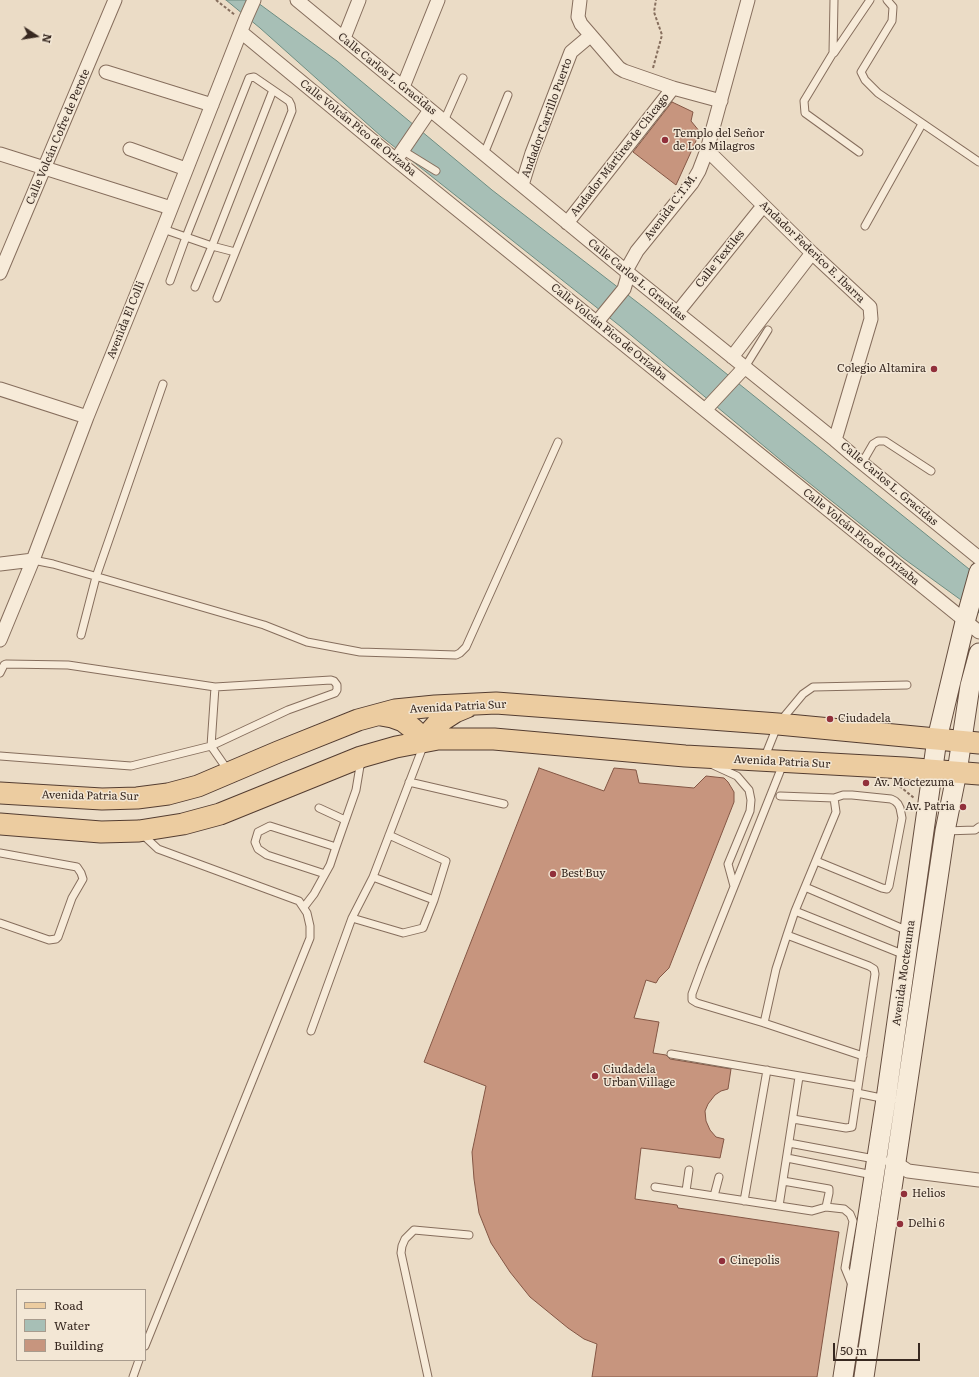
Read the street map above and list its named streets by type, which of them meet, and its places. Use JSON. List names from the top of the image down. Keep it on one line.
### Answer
{"streets":{"main road":["Avenida Patria Sur"],"street":["Calle Carlos L. Gracidas","Andador Carrillo Puerto","Calle Volcán Pico de Orizaba","Calle Volcán Cofre de Perote","Andador Mártires de Chicago","Avenida C.T.M.","Andador Federico E. Ibarra","Calle Textiles","Avenida El Colli","Avenida Moctezuma"]},"crossings":[["Calle Carlos L. Gracidas","Andador Carrillo Puerto"],["Calle Carlos L. Gracidas","Andador Mártires de Chicago"],["Calle Carlos L. Gracidas","Avenida C.T.M."],["Calle Carlos L. Gracidas","Andador Federico E. Ibarra"],["Calle Carlos L. Gracidas","Calle Textiles"],["Calle Volcán Pico de Orizaba","Avenida C.T.M."],["Calle Volcán Pico de Orizaba","Avenida El Colli"],["Calle Volcán Pico de Orizaba","Avenida Moctezuma"],["Avenida C.T.M.","Andador Federico E. Ibarra"],["Andador Federico E. Ibarra","Calle Textiles"],["Avenida Patria Sur","Avenida Moctezuma"]],"places":["Templo del Señor de Los Milagros","Colegio Altamira","Ciudadela","Av. Moctezuma","Av. Patria","Best Buy","Ciudadela Urban Village","Helios","Delhi 6","Cinepolis"],"legend":["Road","Water","Building"],"scale_bar":"50 m","north":"right"}
